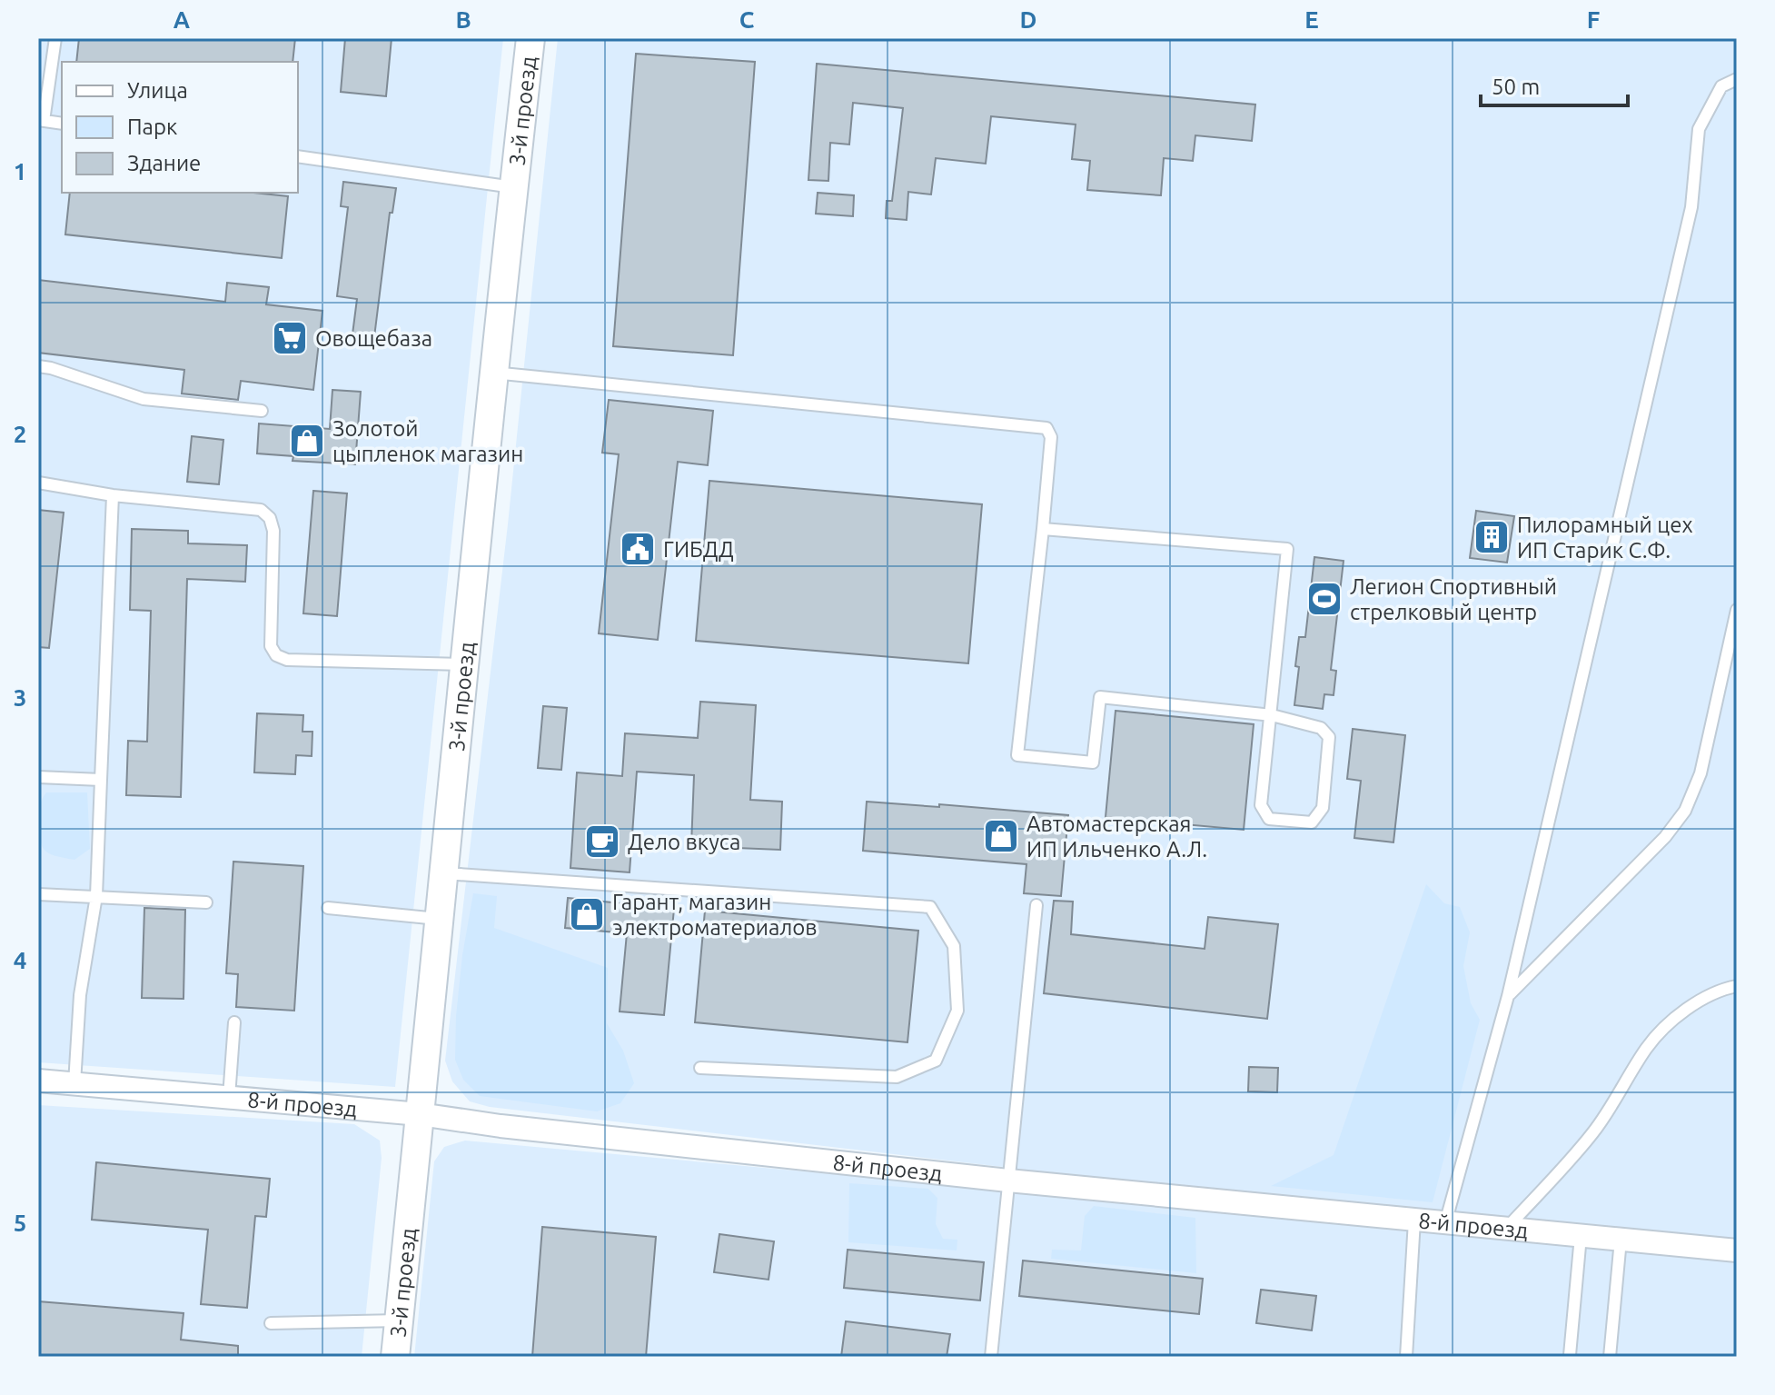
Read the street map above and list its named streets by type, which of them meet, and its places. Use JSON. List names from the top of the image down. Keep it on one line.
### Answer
{"streets":{"street":["3-й проезд","8-й проезд"]},"crossings":[["3-й проезд","8-й проезд"]],"places":{"supermarket":["Овощебаза"],"shop":["Золотой цыпленок магазин","Автомастерская ИП Ильченко А.Л.","Гарант, магазин электроматериалов"],"building":["Пилорамный цех ИП Старик С.Ф."],"public building":["ГИБДД"],"sports":["Легион Спортивный стрелковый центр"],"cafe":["Дело вкуса"]},"legend":["Улица","Парк","Здание"],"scale_bar":"50 m","grid":{"columns":["A","B","C","D","E","F"],"rows":["1","2","3","4","5"]}}
